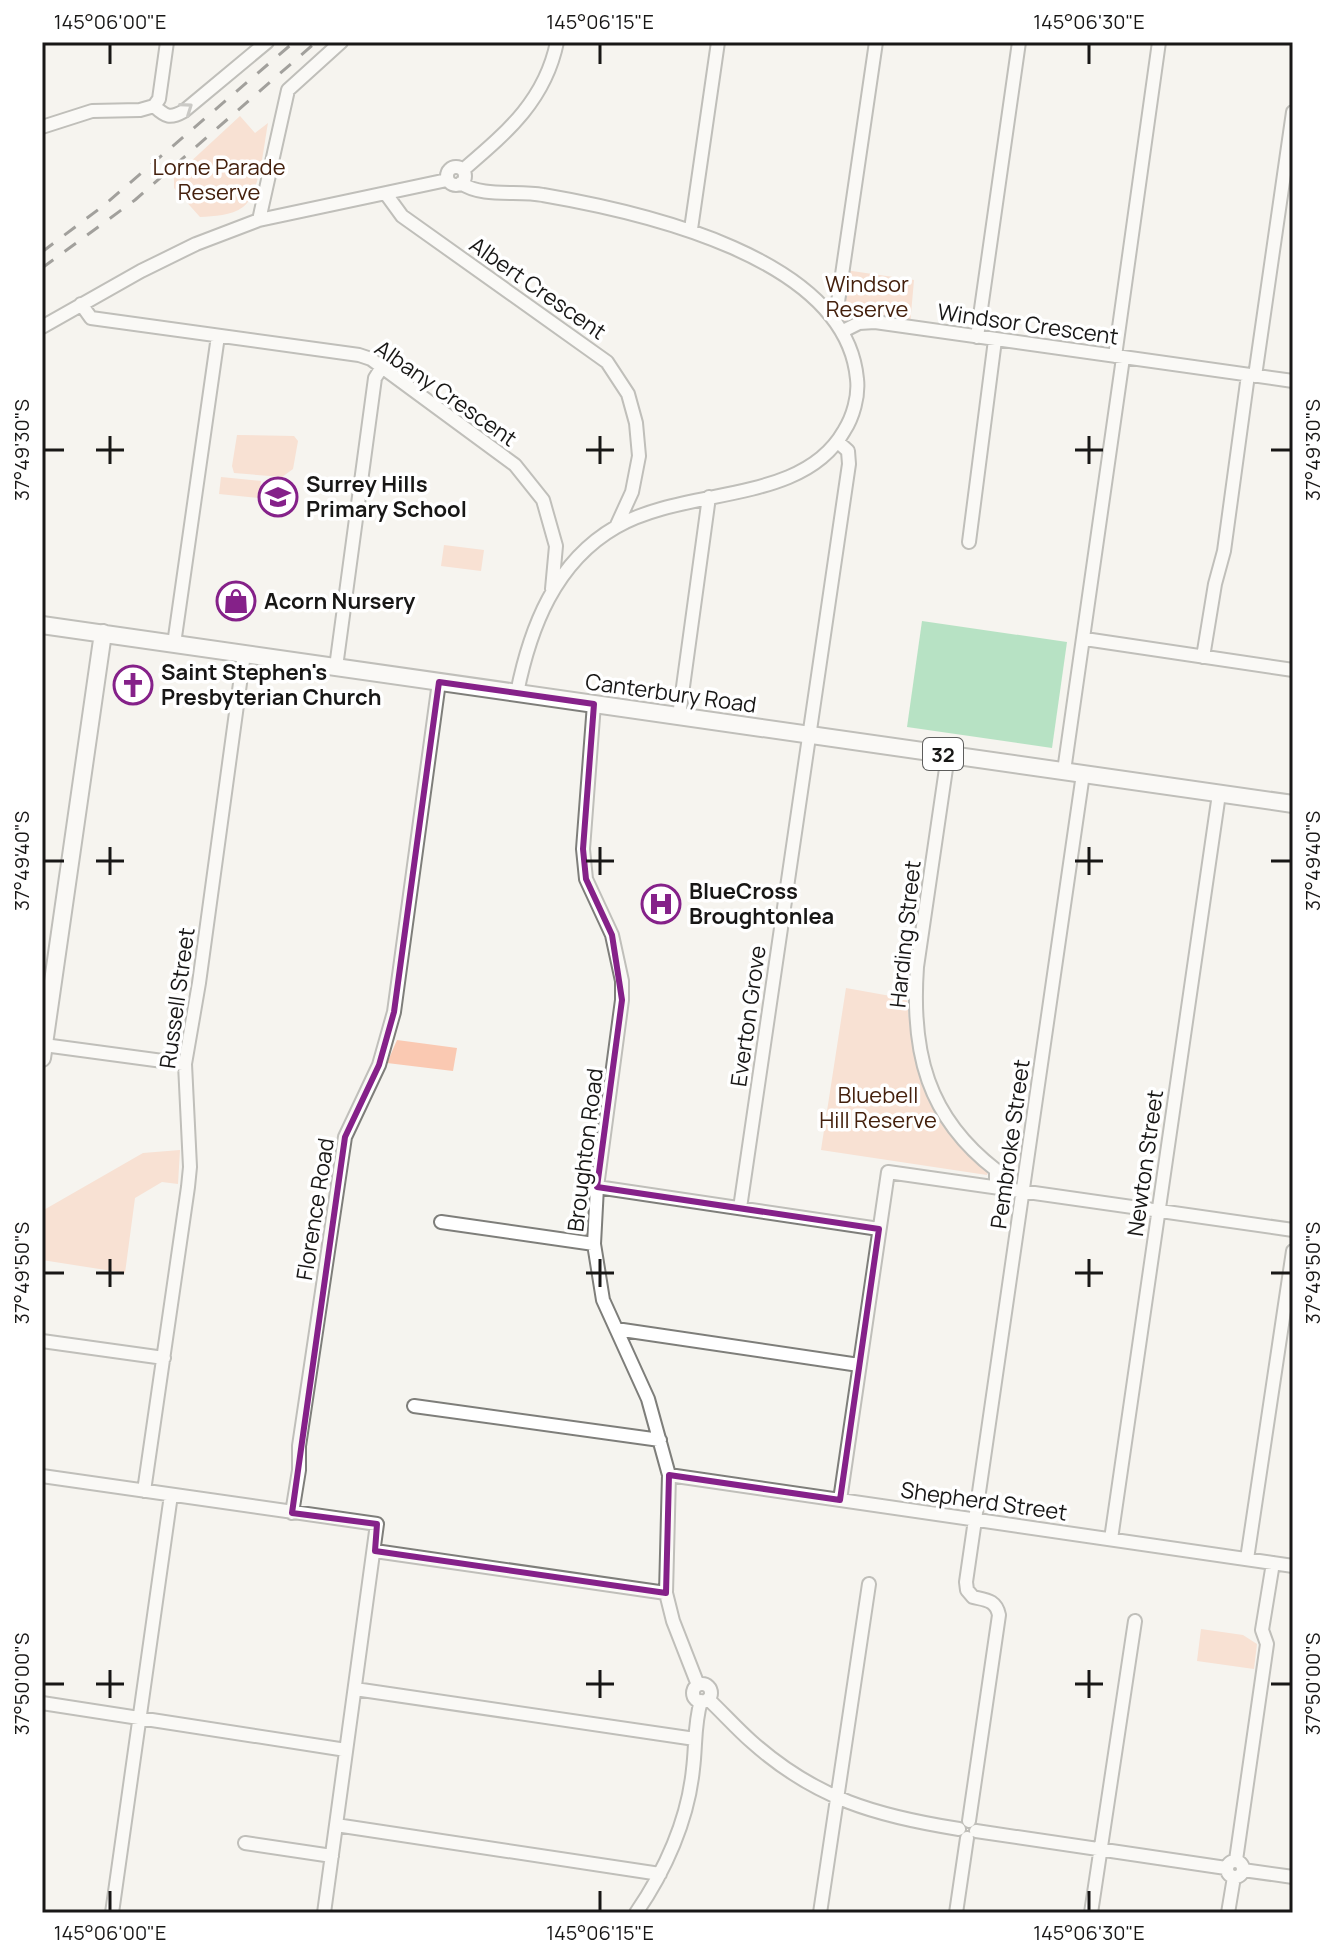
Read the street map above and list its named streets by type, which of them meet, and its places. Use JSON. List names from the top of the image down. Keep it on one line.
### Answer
{"streets":{"main road":["Canterbury Road","32"],"street":["Albert Crescent","Windsor Crescent","Albany Crescent","Harding Street","Russell Street","Everton Grove","Pembroke Street","Broughton Road","Newton Street","Florence Road","Shepherd Street"]},"crossings":[["Canterbury Road","Harding Street"],["Canterbury Road","Russell Street"],["Canterbury Road","Everton Grove"],["Canterbury Road","Pembroke Street"],["Canterbury Road","Broughton Road"],["Canterbury Road","Newton Street"],["Canterbury Road","Florence Road"],["Pembroke Street","Shepherd Street"],["Broughton Road","Shepherd Street"],["Newton Street","Shepherd Street"]],"parks":["Lorne Parade Reserve","Windsor Reserve","Bluebell Hill Reserve"],"places":{"school or university":["Surrey Hills Primary School"],"shop":["Acorn Nursery"],"church":["Saint Stephen's Presbyterian Church"],"hospital":["BlueCross Broughtonlea"]},"coordinates":["145°06'00\"E","145°06'15\"E","145°06'30\"E","37°49'30\"S","37°49'40\"S","37°49'50\"S","37°50'00\"S"]}
